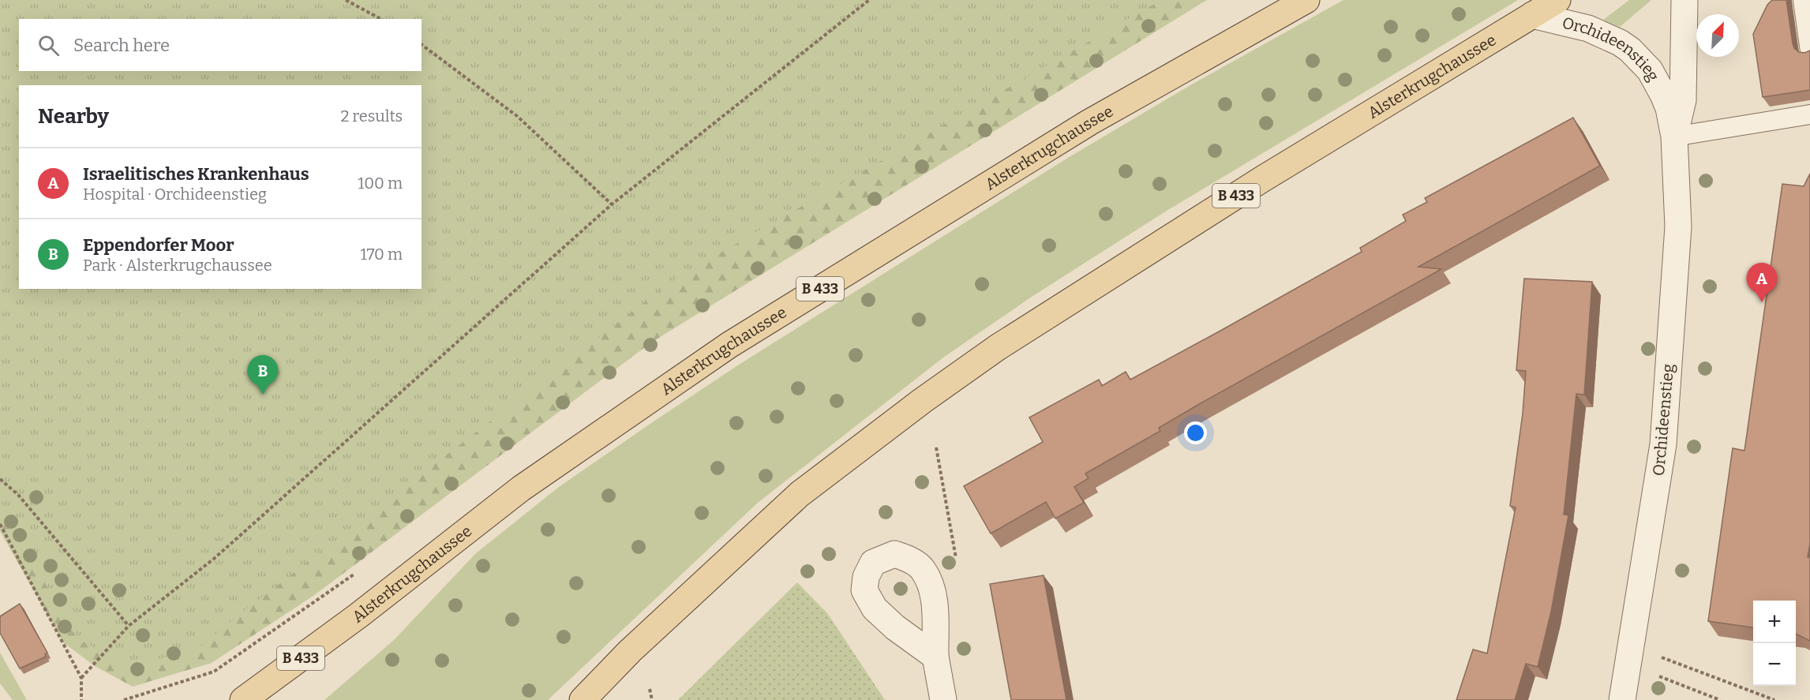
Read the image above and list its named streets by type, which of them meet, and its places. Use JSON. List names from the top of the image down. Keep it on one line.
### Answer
{"streets":{"main road":["Alsterkrugchaussee","B 433"],"street":["Orchideenstieg"]},"crossings":[["Orchideenstieg","Alsterkrugchaussee"]],"north":"top right","page":{"search":"Search here","heading":["Nearby","2 results"],"list":[{"mark":"A","name":"Israelitisches Krankenhaus","note":"Hospital · Orchideenstieg","value":"100 m"},{"mark":"B","name":"Eppendorfer Moor","note":"Park · Alsterkrugchaussee","value":"170 m"}],"pins":["A","B"],"map_buttons":["+","−"]}}
